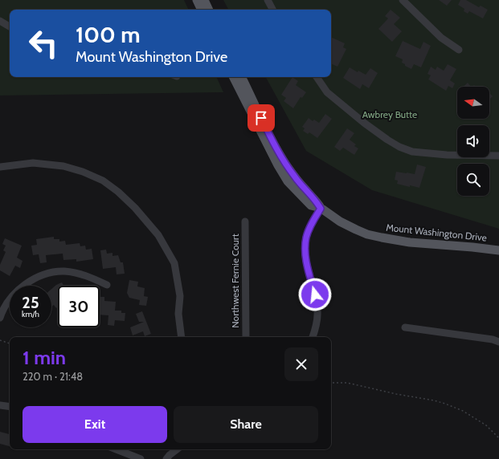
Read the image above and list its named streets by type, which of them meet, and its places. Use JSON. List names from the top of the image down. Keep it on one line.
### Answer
{"streets":{"main road":["Mount Washington Drive"],"street":["Northwest Fernie Court"]},"parks":["Awbrey Butte"],"north":"left","page":{"turn":["100 m","Mount Washington Drive"],"speed":"25 km/h","limit":"30","heading":["1 min","220 m · 21:48"],"buttons":["Exit","Share"]}}
